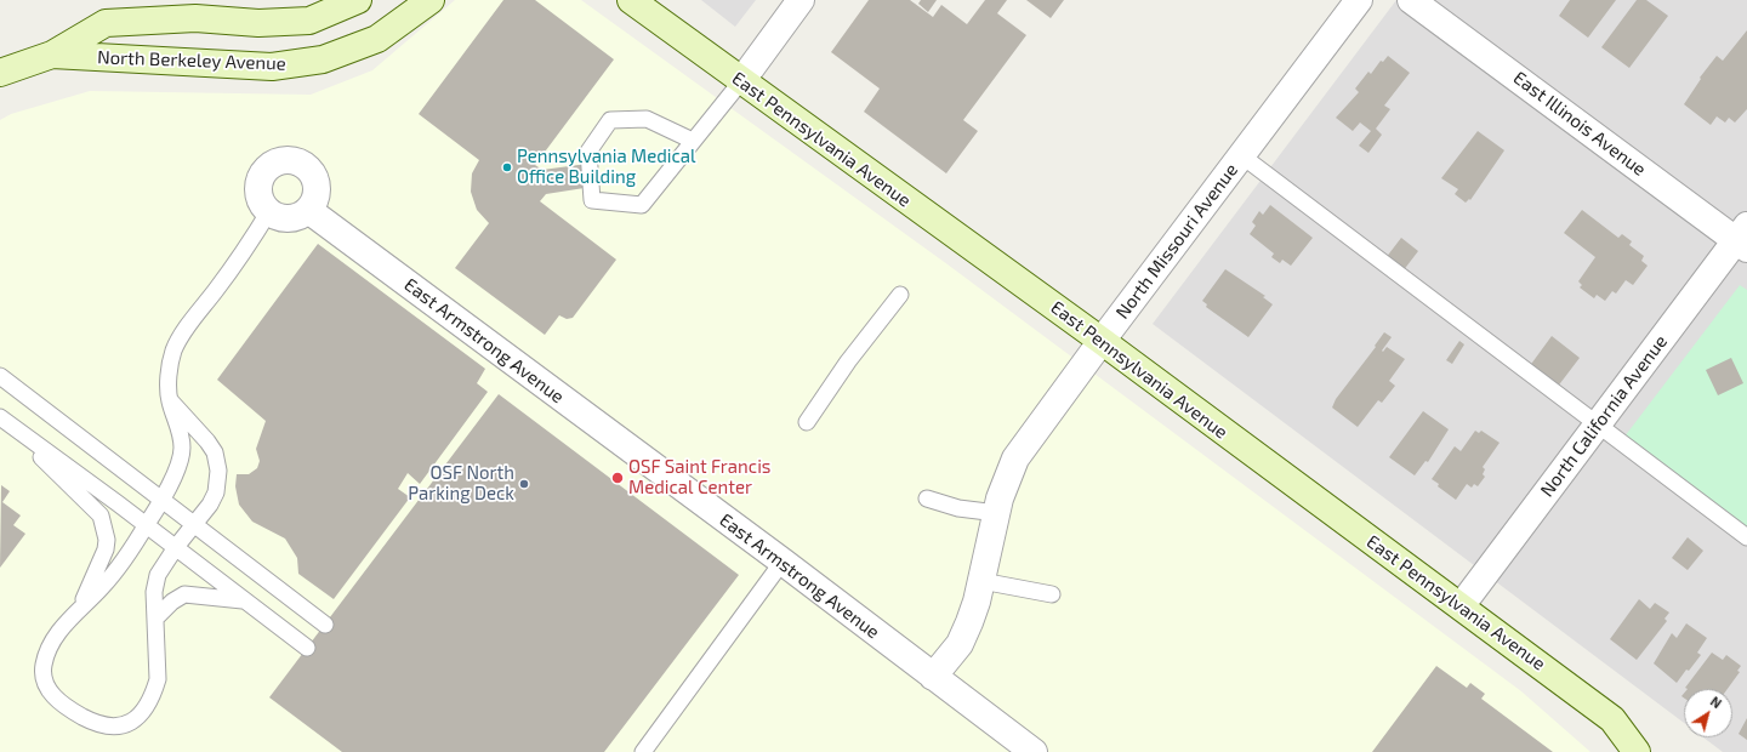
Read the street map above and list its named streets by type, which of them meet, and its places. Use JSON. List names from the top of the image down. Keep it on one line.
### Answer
{"streets":{"street":["North Berkeley Avenue","East Illinois Avenue","East Pennsylvania Avenue","North Missouri Avenue","East Armstrong Avenue","North California Avenue"]},"crossings":[["East Illinois Avenue","North California Avenue"],["East Pennsylvania Avenue","North Missouri Avenue"],["East Pennsylvania Avenue","North California Avenue"],["North Missouri Avenue","East Armstrong Avenue"]],"places":["Pennsylvania Medical Office Building","OSF Saint Francis Medical Center","OSF North Parking Deck"],"north":"top right"}
